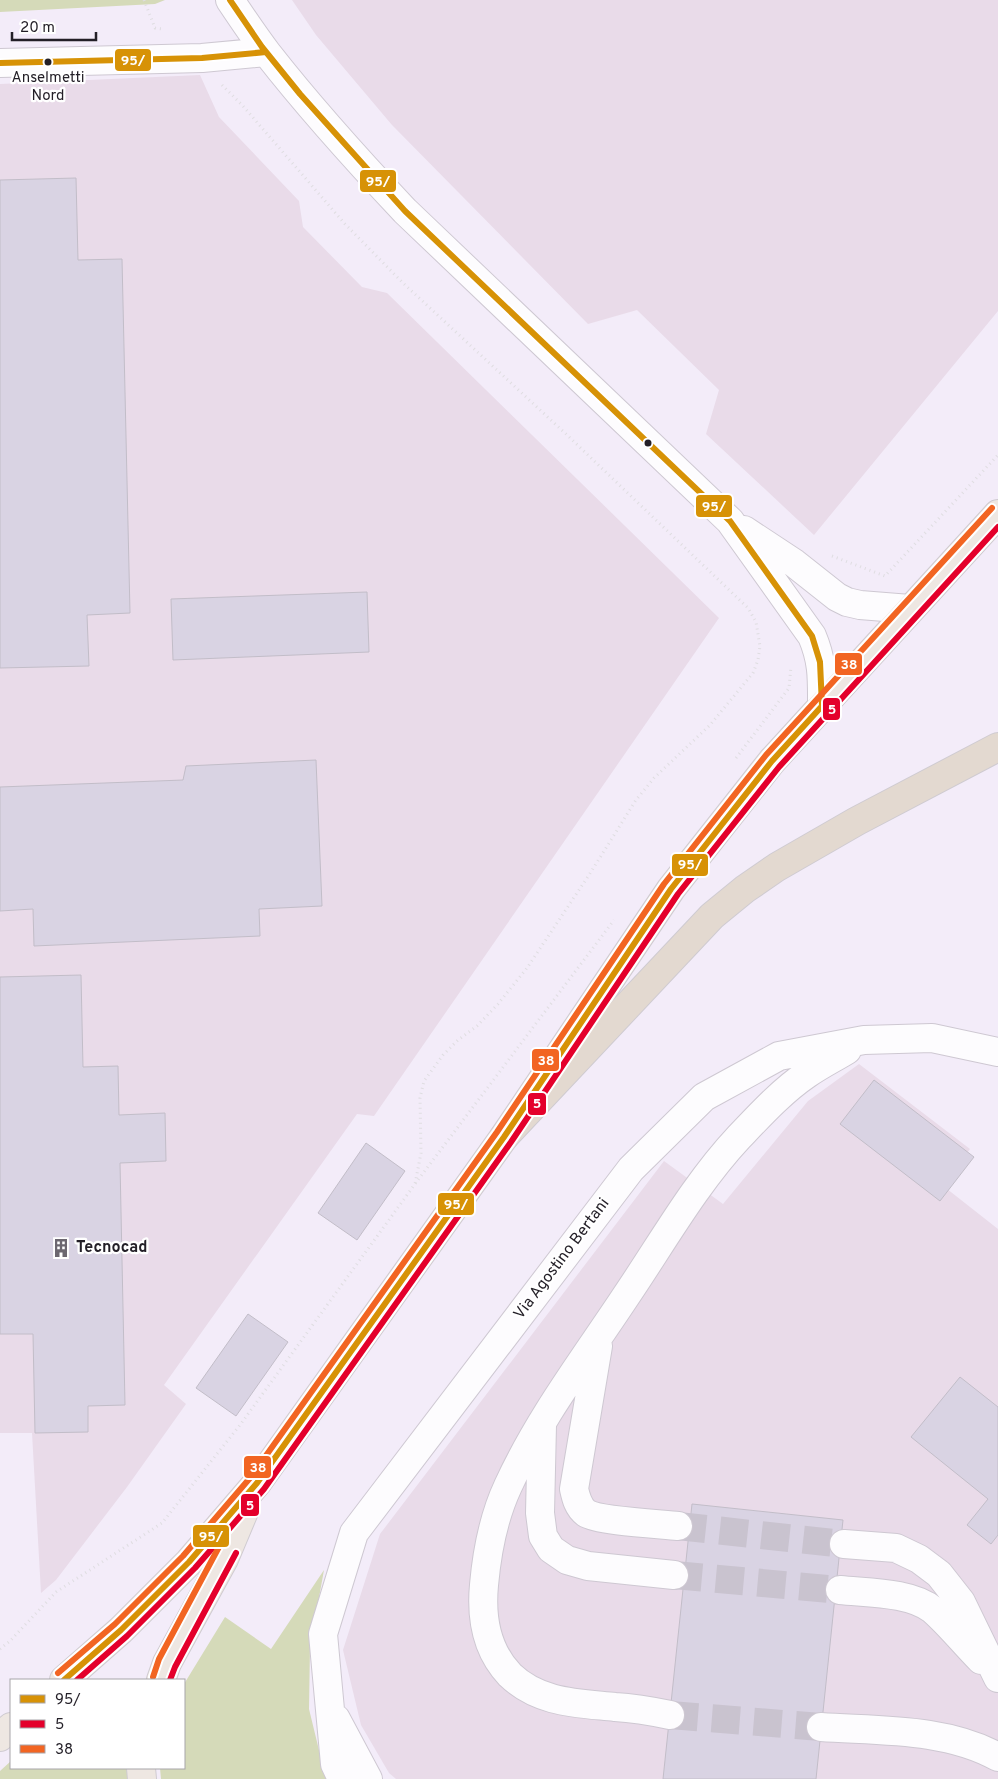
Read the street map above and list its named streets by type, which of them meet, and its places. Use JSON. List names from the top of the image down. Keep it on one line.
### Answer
{"streets":{"street":["Via Agostino Bertani"]},"places":{"other":["Anselmetti Nord"],"building":["Tecnocad"]},"lines":["transit line 95/","transit line 38","transit line 5"],"legend":["95/","5","38"],"scale_bar":"20 m"}
